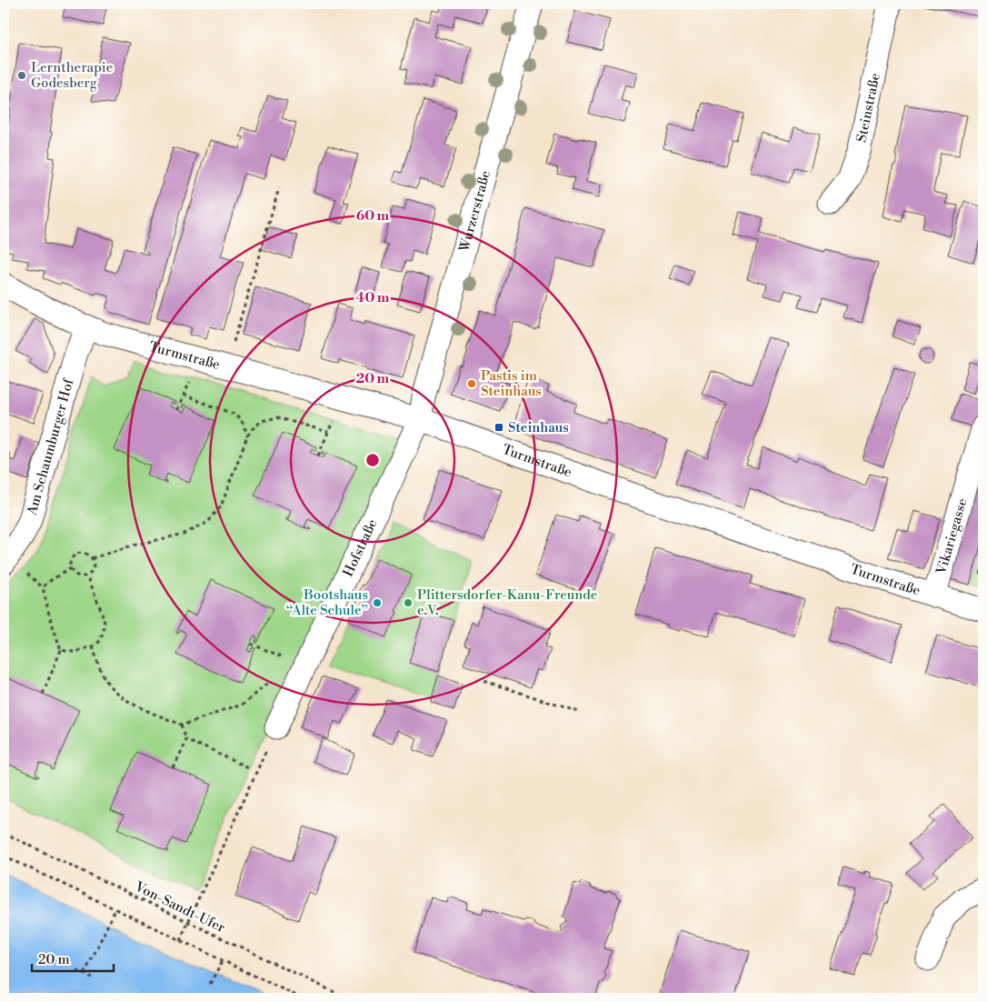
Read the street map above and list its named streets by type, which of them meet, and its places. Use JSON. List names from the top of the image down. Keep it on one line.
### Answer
{"streets":{"street":["Steinstraße","Wurzerstraße","Turmstraße","Am Schaumburger Hof","Vikariegasse","Hofstraße"],"path":["Von-Sandt-Ufer"]},"crossings":[["Wurzerstraße","Turmstraße"],["Wurzerstraße","Hofstraße"],["Turmstraße","Am Schaumburger Hof"],["Turmstraße","Vikariegasse"],["Turmstraße","Hofstraße"]],"places":{"other":["Lerntherapie Godesberg","Pastis im Steinhaus","Bootshaus “Alte Schule”","Plittersdorfer-Kanu-Freunde e.V."],"transit":["Steinhaus"]},"scale_bar":"20 m","rings":["60 m","40 m","20 m"]}
